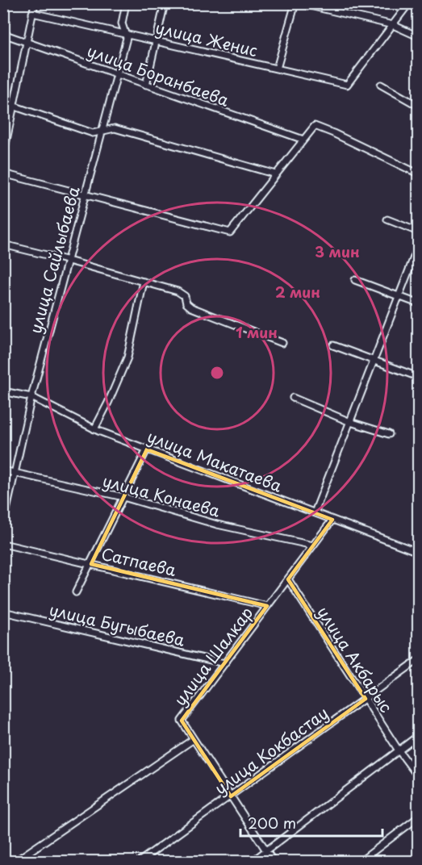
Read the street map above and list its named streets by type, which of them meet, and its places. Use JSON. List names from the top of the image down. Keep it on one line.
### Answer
{"streets":{"street":["улица Женис","улица Боранбаева","улица Сайлыбаева","улица Макатаева","улица Конаева","Сатпаева","улица Бугыбаева","улица Шалкар","улица Акбарыс","улица Кокбастау"]},"crossings":[["улица Женис","улица Сайлыбаева"],["улица Боранбаева","улица Сайлыбаева"],["улица Сайлыбаева","улица Макатаева"],["улица Сайлыбаева","улица Конаева"],["улица Макатаева","улица Шалкар"],["улица Конаева","улица Шалкар"],["Сатпаева","улица Шалкар"],["улица Бугыбаева","улица Шалкар"],["улица Шалкар","улица Акбарыс"],["улица Шалкар","улица Кокбастау"],["улица Акбарыс","улица Кокбастау"]],"scale_bar":"200 m","rings":["3 мин","2 мин","1 мин"]}
